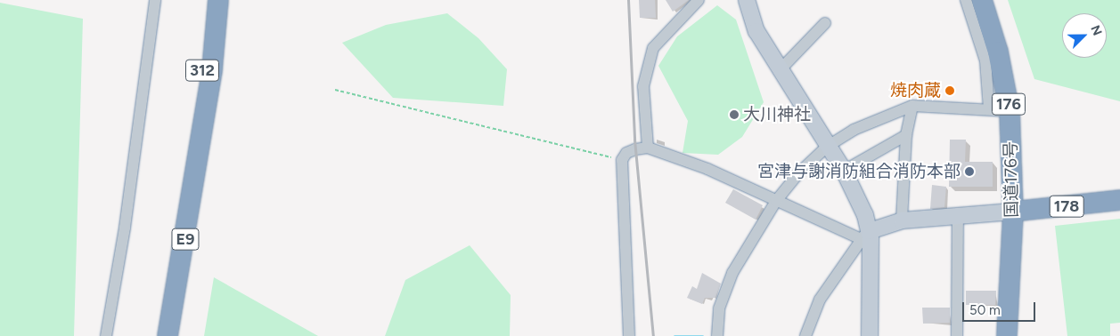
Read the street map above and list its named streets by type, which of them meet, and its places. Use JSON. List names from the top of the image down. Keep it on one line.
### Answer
{"streets":{"highway":["312","176","国道176号","178","E9"]},"crossings":[["312","E9"],["国道176号","178"]],"places":["焼肉蔵","大川神社","宮津与謝消防組合消防本部"],"scale_bar":"50 m","north":"top right"}
